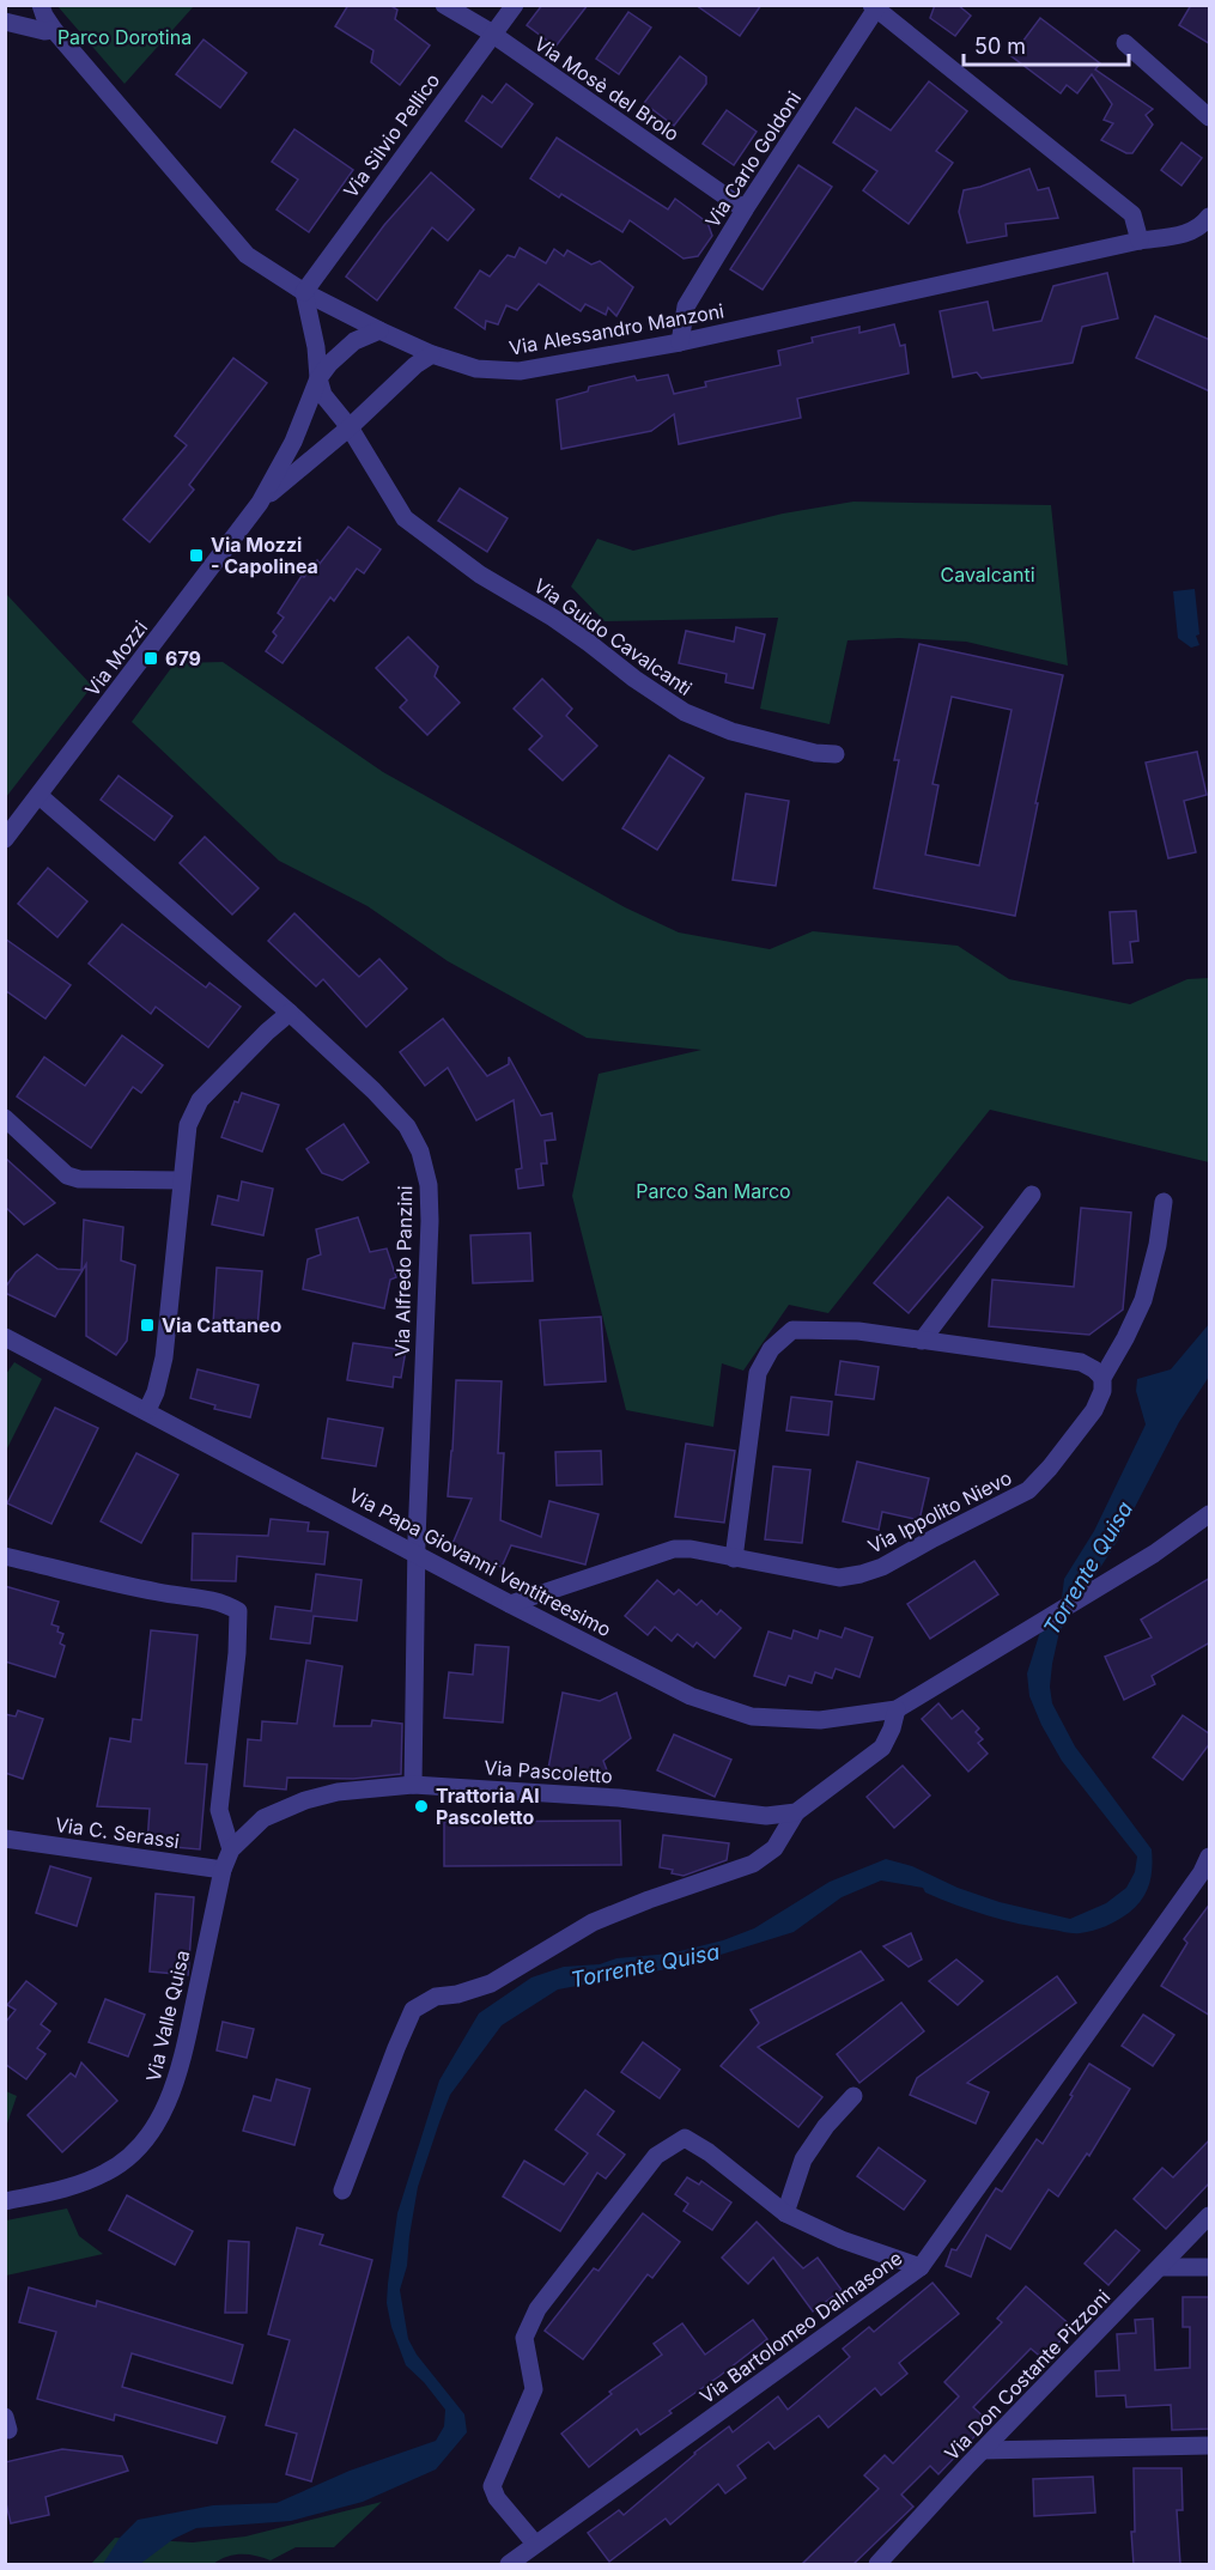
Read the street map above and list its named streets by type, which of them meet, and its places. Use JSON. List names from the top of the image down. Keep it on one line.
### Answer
{"streets":{"street":["Via Mosè del Brolo","Via Silvio Pellico","Via Carlo Goldoni","Via Alessandro Manzoni","Via Guido Cavalcanti","Via Mozzi","Via Alfredo Panzini","Via Ippolito Nievo","Via Papa Giovanni Ventitreesimo","Via Pascoletto","Via C. Serassi","Via Valle Quisa","Via Bartolomeo Dalmasone","Via Don Costante Pizzoni"]},"crossings":[["Via Mosè del Brolo","Via Silvio Pellico"],["Via Mosè del Brolo","Via Carlo Goldoni"],["Via Silvio Pellico","Via Alessandro Manzoni"],["Via Silvio Pellico","Via Mozzi"],["Via Carlo Goldoni","Via Alessandro Manzoni"],["Via Alessandro Manzoni","Via Mozzi"],["Via Guido Cavalcanti","Via Mozzi"],["Via Mozzi","Via Alfredo Panzini"],["Via Alfredo Panzini","Via Papa Giovanni Ventitreesimo"],["Via Alfredo Panzini","Via Pascoletto"],["Via Ippolito Nievo","Via Papa Giovanni Ventitreesimo"],["Via Pascoletto","Via C. Serassi"],["Via Pascoletto","Via Valle Quisa"],["Via C. Serassi","Via Valle Quisa"]],"water":["Torrente Quisa"],"parks":["Parco Dorotina","Cavalcanti","Parco San Marco"],"places":{"transit":["Via Mozzi - Capolinea","679","Via Cattaneo"],"other":["Trattoria Al Pascoletto"]},"scale_bar":"50 m"}
